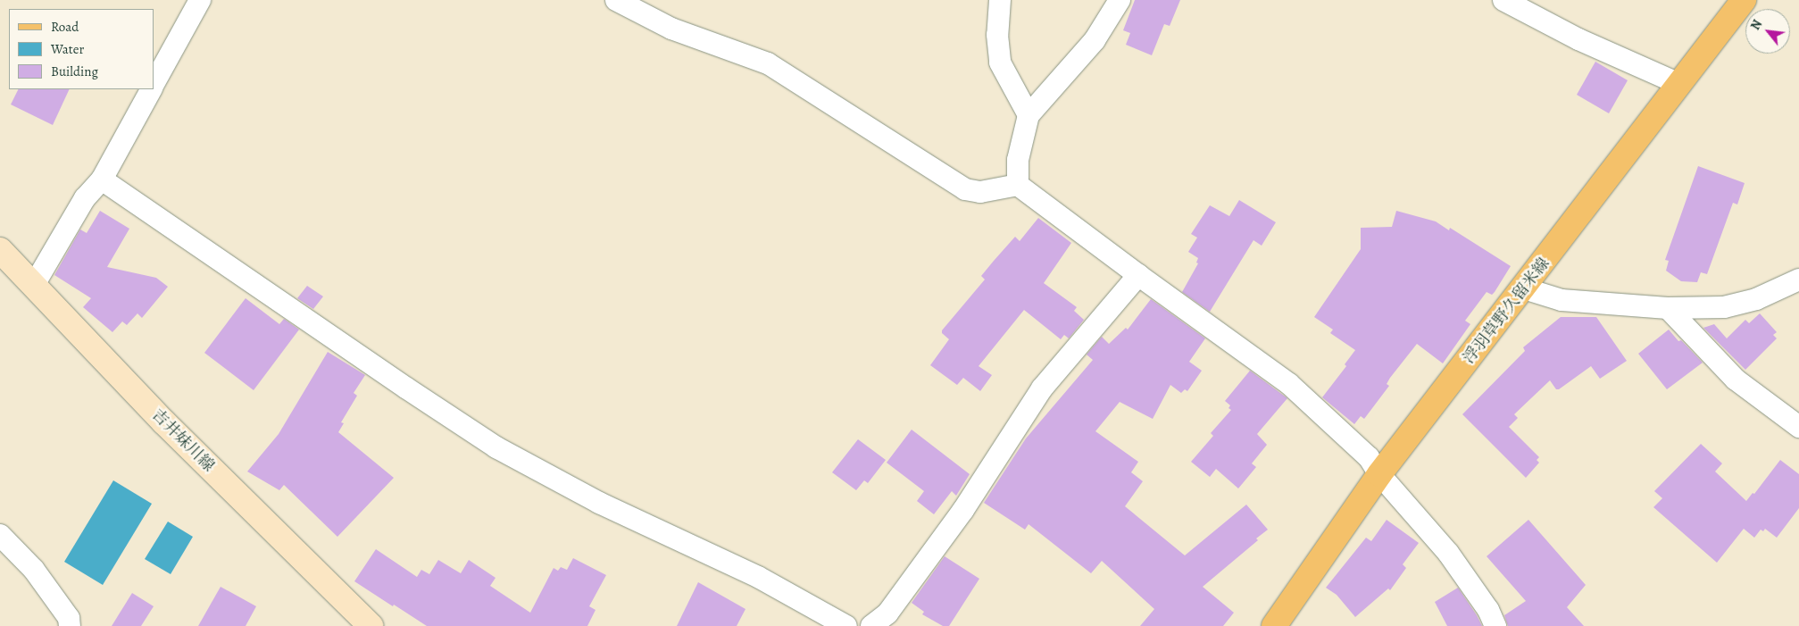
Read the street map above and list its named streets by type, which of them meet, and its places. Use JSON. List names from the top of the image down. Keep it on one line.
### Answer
{"streets":{"main road":["浮羽草野久留米線","吉井妹川線"]},"legend":["Road","Water","Building"],"north":"top left"}
